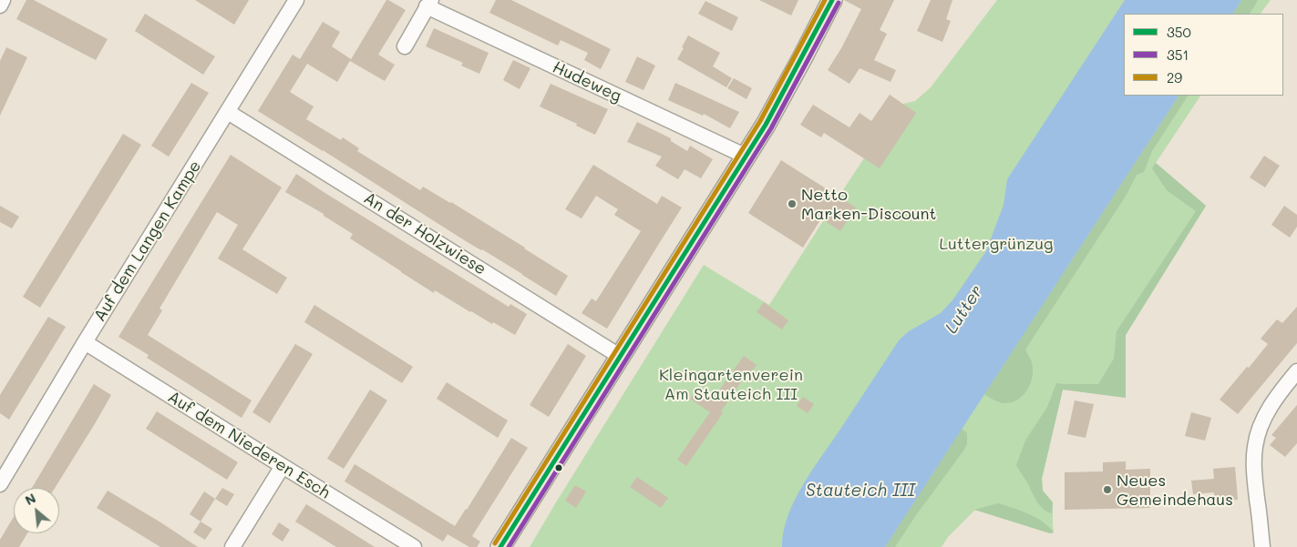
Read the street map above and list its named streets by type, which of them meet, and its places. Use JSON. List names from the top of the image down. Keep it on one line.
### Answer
{"streets":{"street":["Hudeweg","An der Holzwiese","Auf dem Langen Kampe","Auf dem Niederen Esch"]},"crossings":[["An der Holzwiese","Auf dem Langen Kampe"],["Auf dem Langen Kampe","Auf dem Niederen Esch"]],"water":["Lutter","Stauteich III"],"parks":["Luttergrünzug","Kleingartenverein Am Stauteich III"],"places":["Netto Marken-Discount","Neues Gemeindehaus"],"lines":["transit line 350","transit line 29","transit line 351"],"legend":["350","351","29"],"north":"top left"}
